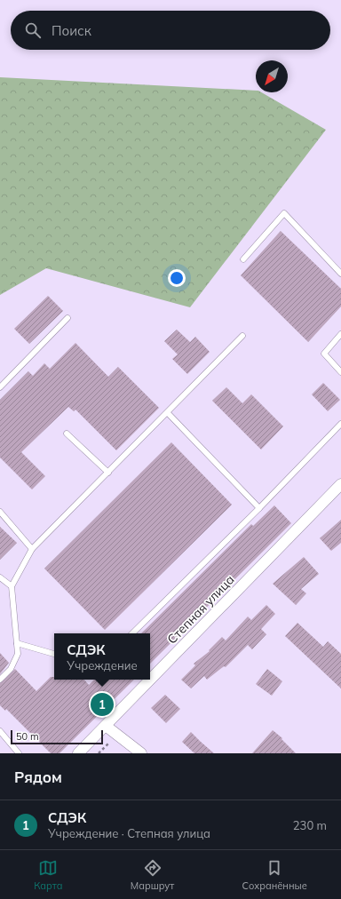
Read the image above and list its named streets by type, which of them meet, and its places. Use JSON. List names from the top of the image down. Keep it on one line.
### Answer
{"streets":{"street":["Степная улица"]},"scale_bar":"50 m","north":"bottom left","page":{"search":"Поиск","popup":["СДЭК","Учреждение"],"pins":"1","scale":"50 m","heading":"Рядом","list":[{"mark":"1","name":"СДЭК","note":"Учреждение · Степная улица","value":"230 m"}],"nav":["Карта","Маршрут","Сохранённые"]}}
